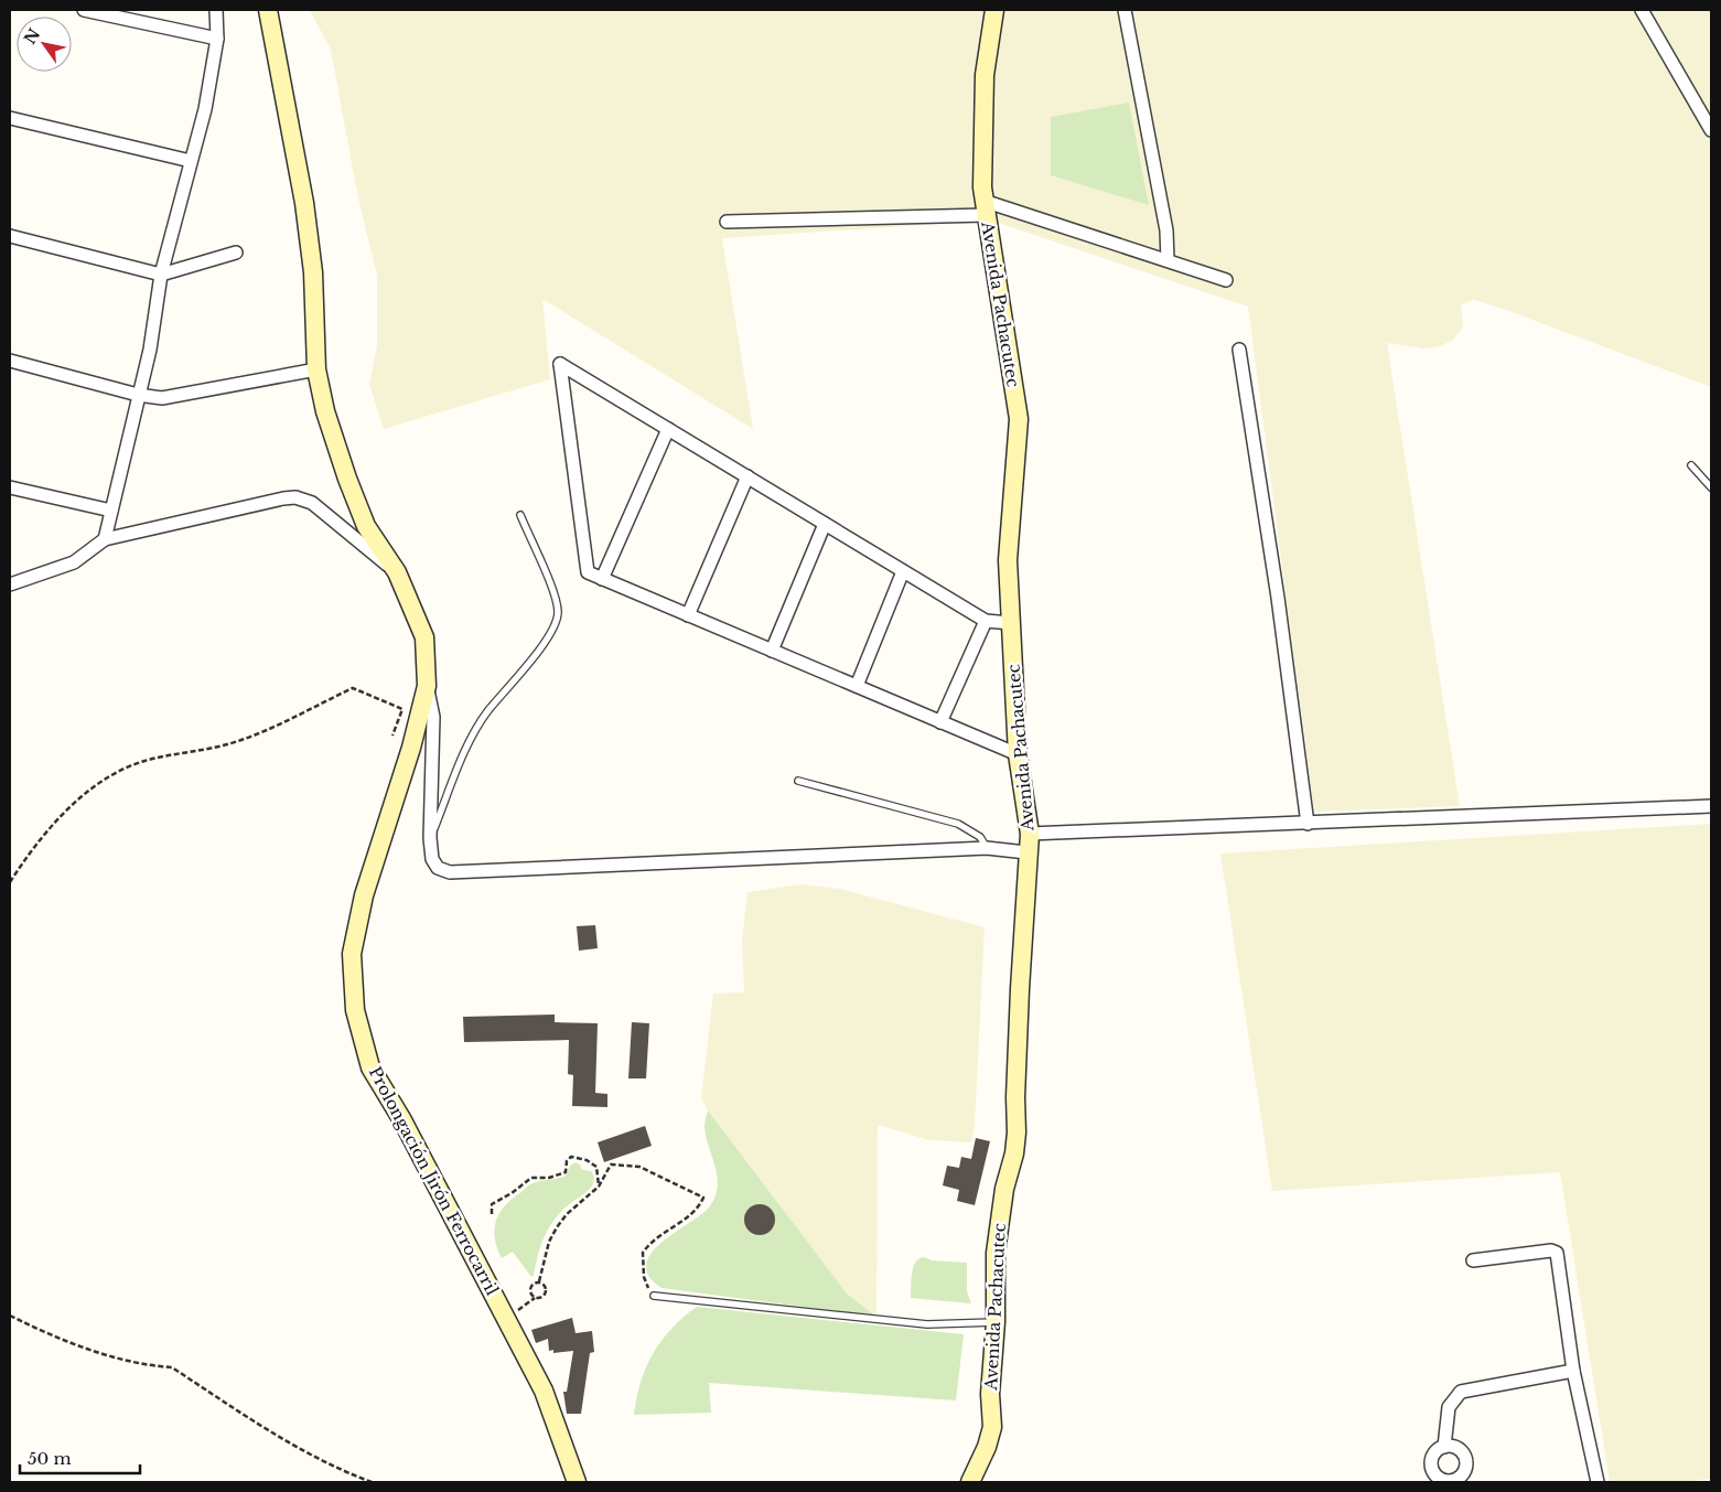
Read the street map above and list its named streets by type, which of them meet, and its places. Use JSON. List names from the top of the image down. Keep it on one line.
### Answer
{"streets":{"street":["Avenida Pachacutec","Prolongación Jirón Ferrocarril"]},"scale_bar":"50 m","north":"top left"}
